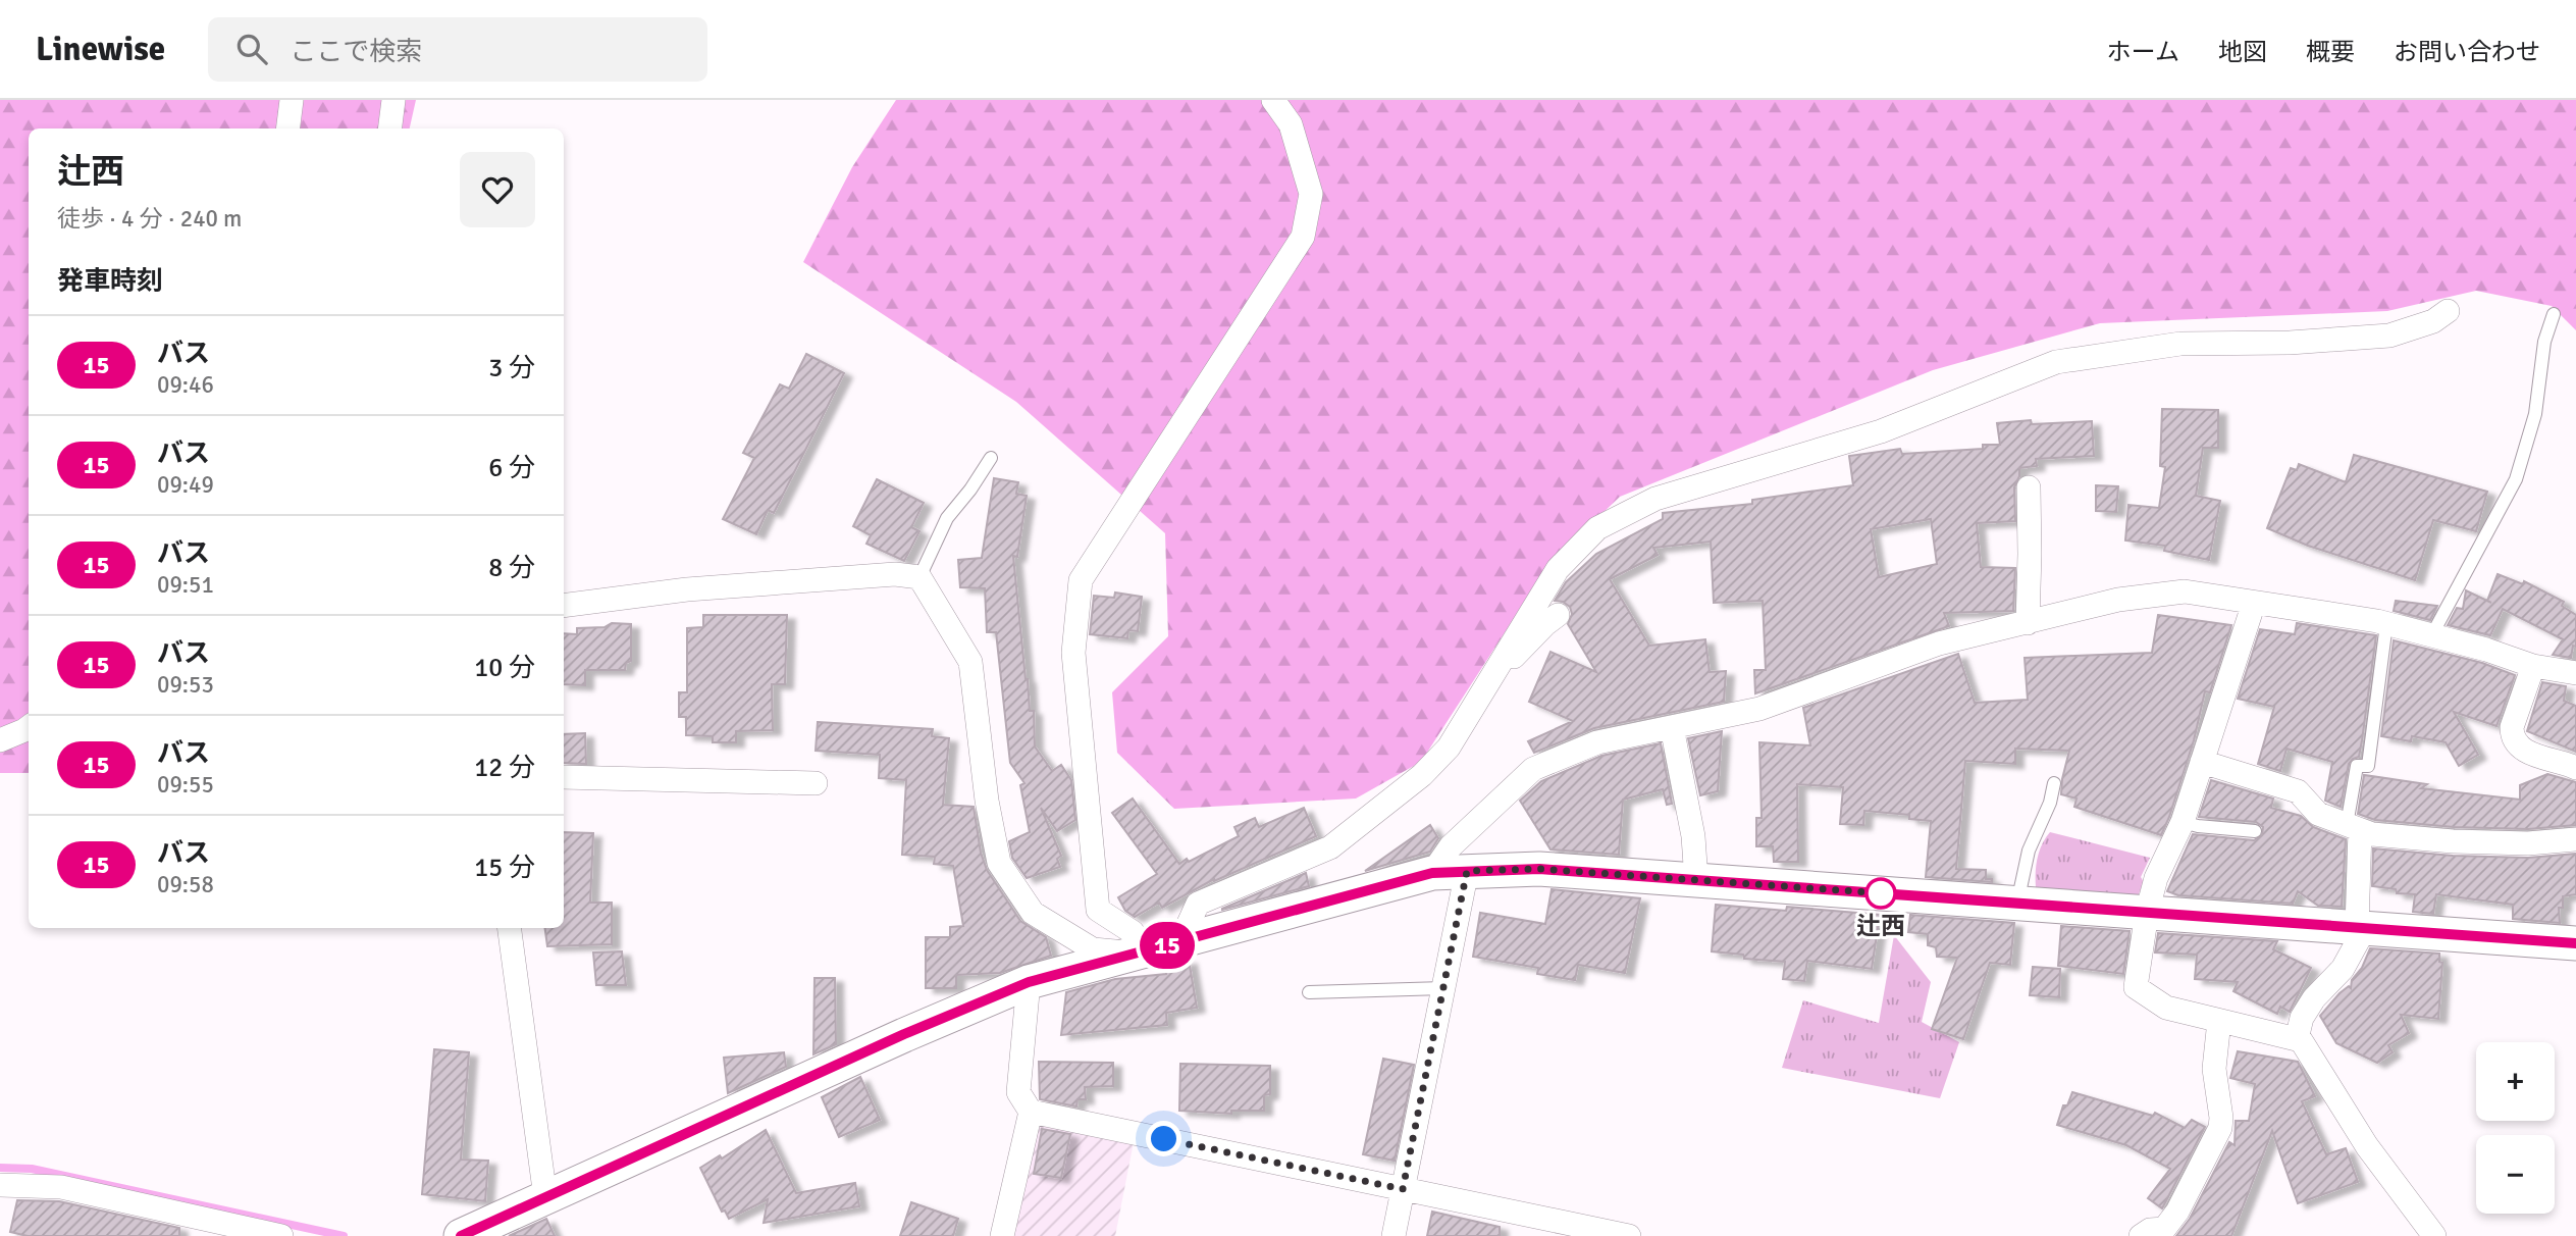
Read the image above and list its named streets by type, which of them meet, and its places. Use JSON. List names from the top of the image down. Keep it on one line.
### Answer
{"places":["辻西"],"lines":["bus line 15"],"page":{"header":"Linewise","search":"ここで検索","nav":["ホーム","地図","概要","お問い合わせ"],"on_map":"15","heading":[["辻西","徒歩 · 4 分 · 240 m"],"発車時刻"],"list":[{"mark":"15","name":"バス","note":"09:46","value":"3 分"},{"mark":"15","name":"バス","note":"09:49","value":"6 分"},{"mark":"15","name":"バス","note":"09:51","value":"8 分"},{"mark":"15","name":"バス","note":"09:53","value":"10 分"},{"mark":"15","name":"バス","note":"09:55","value":"12 分"},{"mark":"15","name":"バス","note":"09:58","value":"15 分"}],"map_buttons":["+","−"]}}
